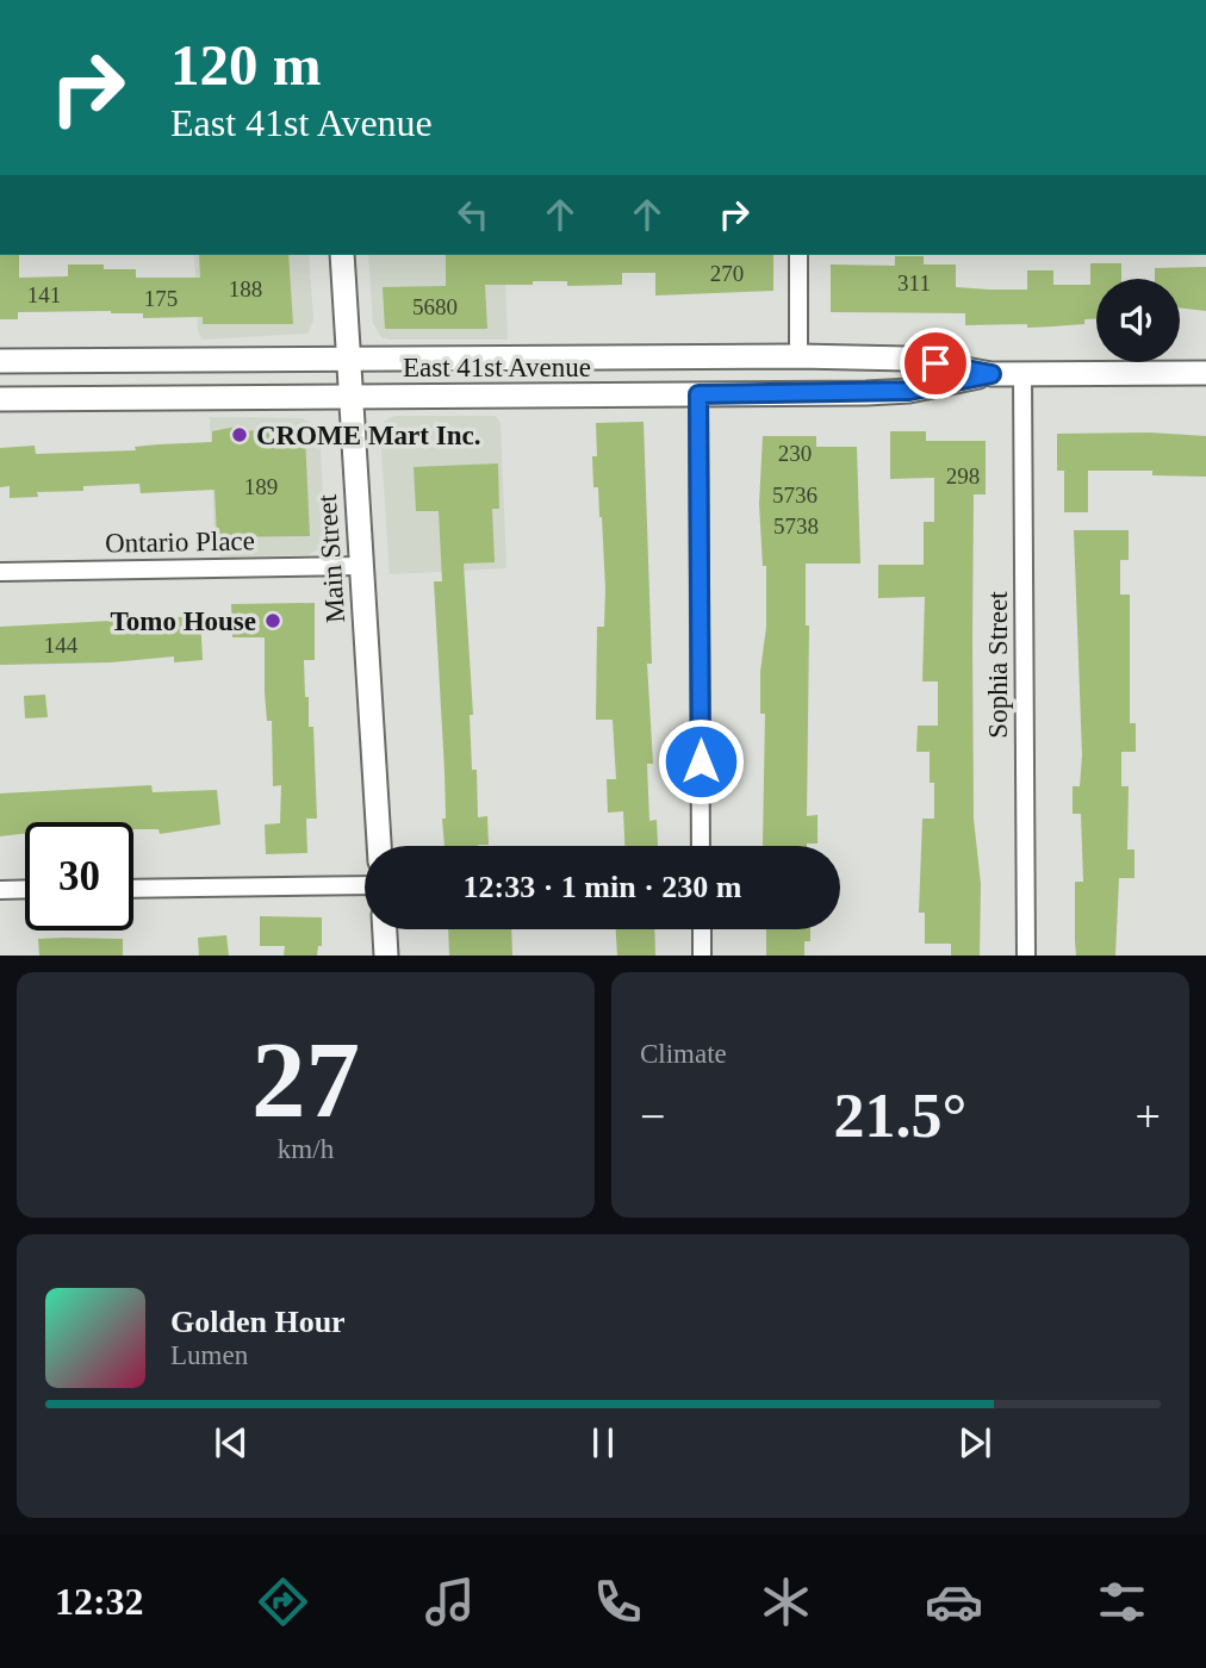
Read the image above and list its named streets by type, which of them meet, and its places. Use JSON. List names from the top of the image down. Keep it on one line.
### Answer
{"streets":{"main road":["East 41st Avenue","Main Street"],"street":["Ontario Place","Sophia Street"]},"crossings":[["East 41st Avenue","Main Street"],["East 41st Avenue","Sophia Street"],["Ontario Place","Main Street"]],"places":["CROME Mart Inc.","Tomo House"],"house_numbers":["270","311","188","141","175","5680","230","298","189","5736","5738","144"],"page":{"turn":["120 m","East 41st Avenue"],"limit":"30","trip":"12:33 · 1 min · 230 m","tile":[["27","km/h"],"Climate"],"heat":["−","21.5°","+"],"song":["Golden Hour","Lumen"],"tabs":"12:32"}}
